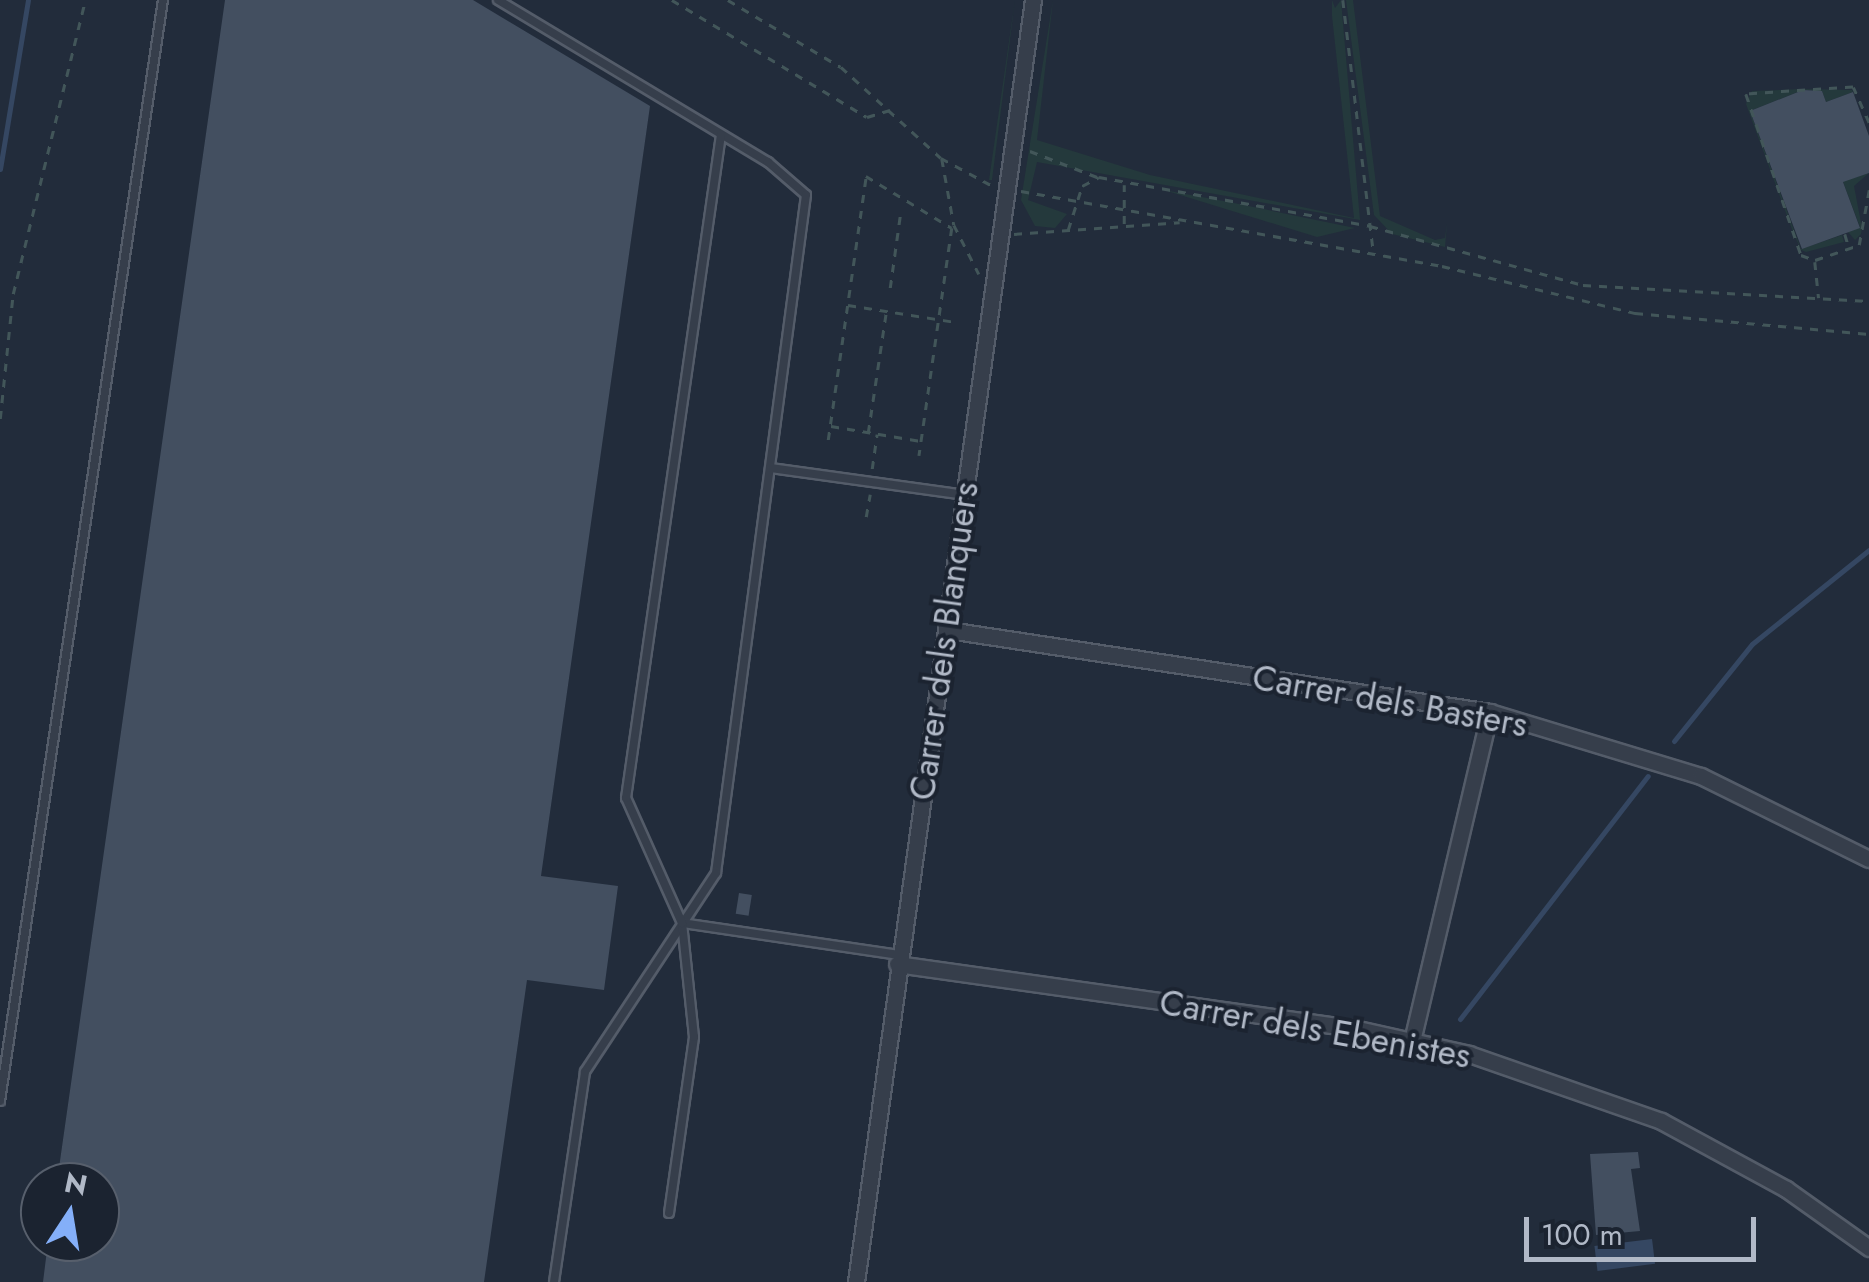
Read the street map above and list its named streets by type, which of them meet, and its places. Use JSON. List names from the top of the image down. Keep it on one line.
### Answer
{"streets":{"street":["Carrer dels Blanquers","Carrer dels Basters","Carrer dels Ebenistes"]},"crossings":[["Carrer dels Blanquers","Carrer dels Basters"],["Carrer dels Blanquers","Carrer dels Ebenistes"]],"scale_bar":"100 m","north":"top"}
